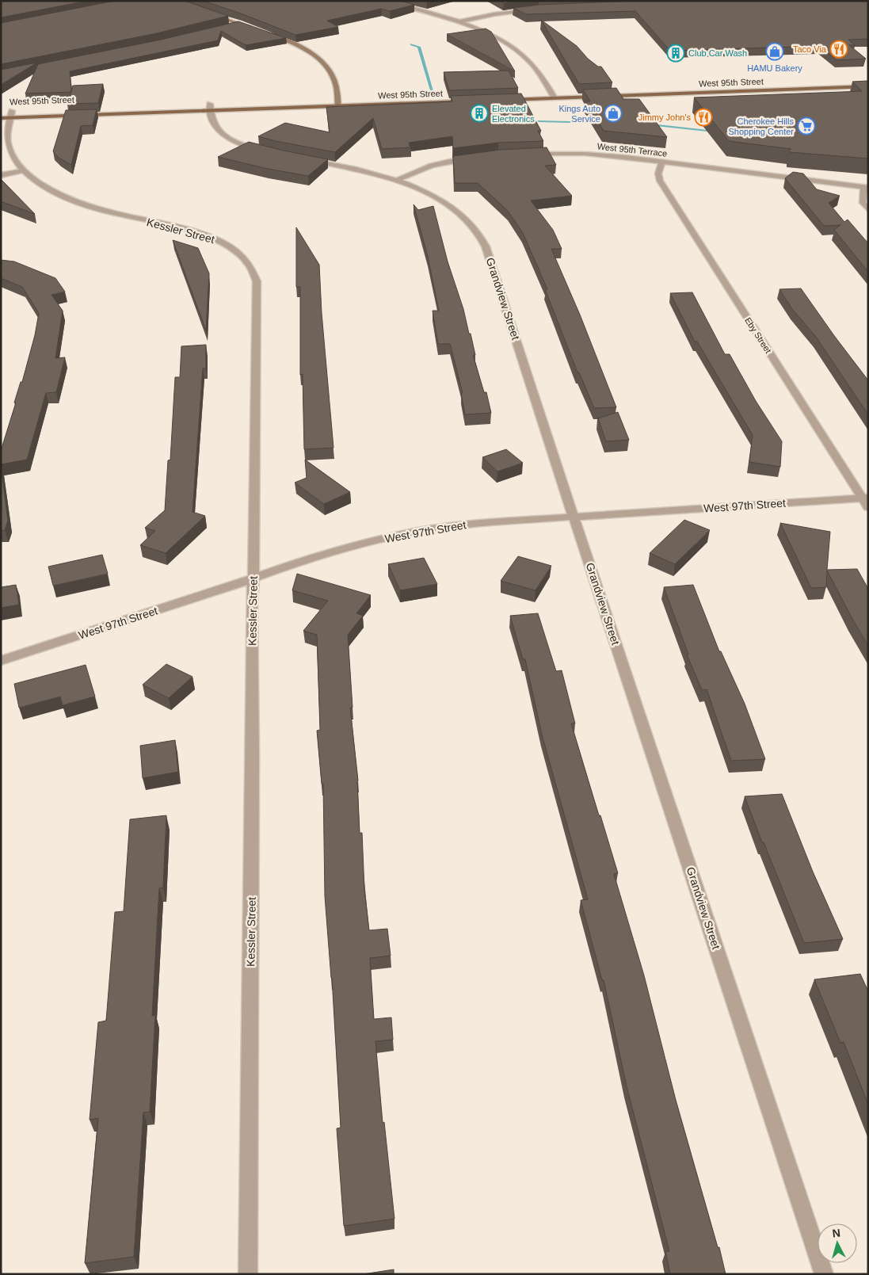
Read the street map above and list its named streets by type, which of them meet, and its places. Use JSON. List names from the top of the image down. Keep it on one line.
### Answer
{"streets":{"main road":["West 95th Street"],"street":["West 95th Terrace","Kessler Street","Grandview Street","Eby Street","West 97th Street"]},"crossings":[["West 95th Street","Kessler Street"],["West 95th Terrace","Eby Street"],["Kessler Street","West 97th Street"],["Grandview Street","West 97th Street"],["Eby Street","West 97th Street"]],"places":{"restaurant":["Taco Via","Jimmy John's"],"shop":["HAMU Bakery","Kings Auto Service"],"building":["Club Car Wash","Elevated Electronics"],"supermarket":["Cherokee Hills Shopping Center"]},"north":"top"}
